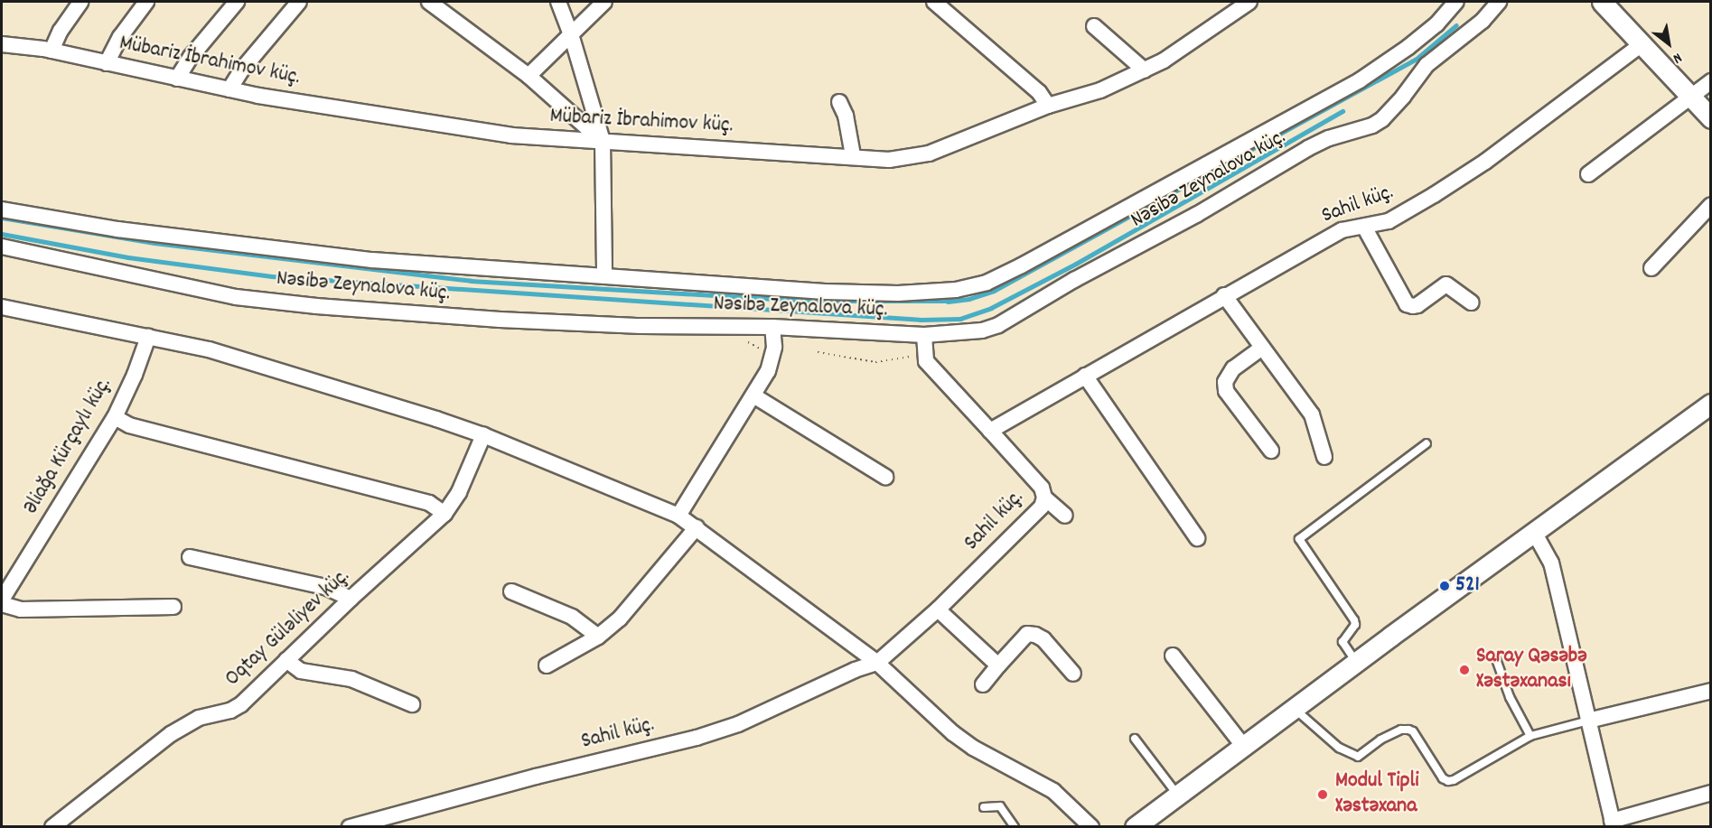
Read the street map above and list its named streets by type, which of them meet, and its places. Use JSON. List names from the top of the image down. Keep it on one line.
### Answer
{"streets":{"street":["Mübariz İbrahimov küç.","Nəsibə Zeynalova küç.","Sahil küç.","Əliağa Kürçaylı küç.","Oqtay Güləliyev küç."]},"places":["521","Saray Qəsəbə Xəstəxanası","Modul Tipli Xəstəxana"],"north":"bottom right"}
